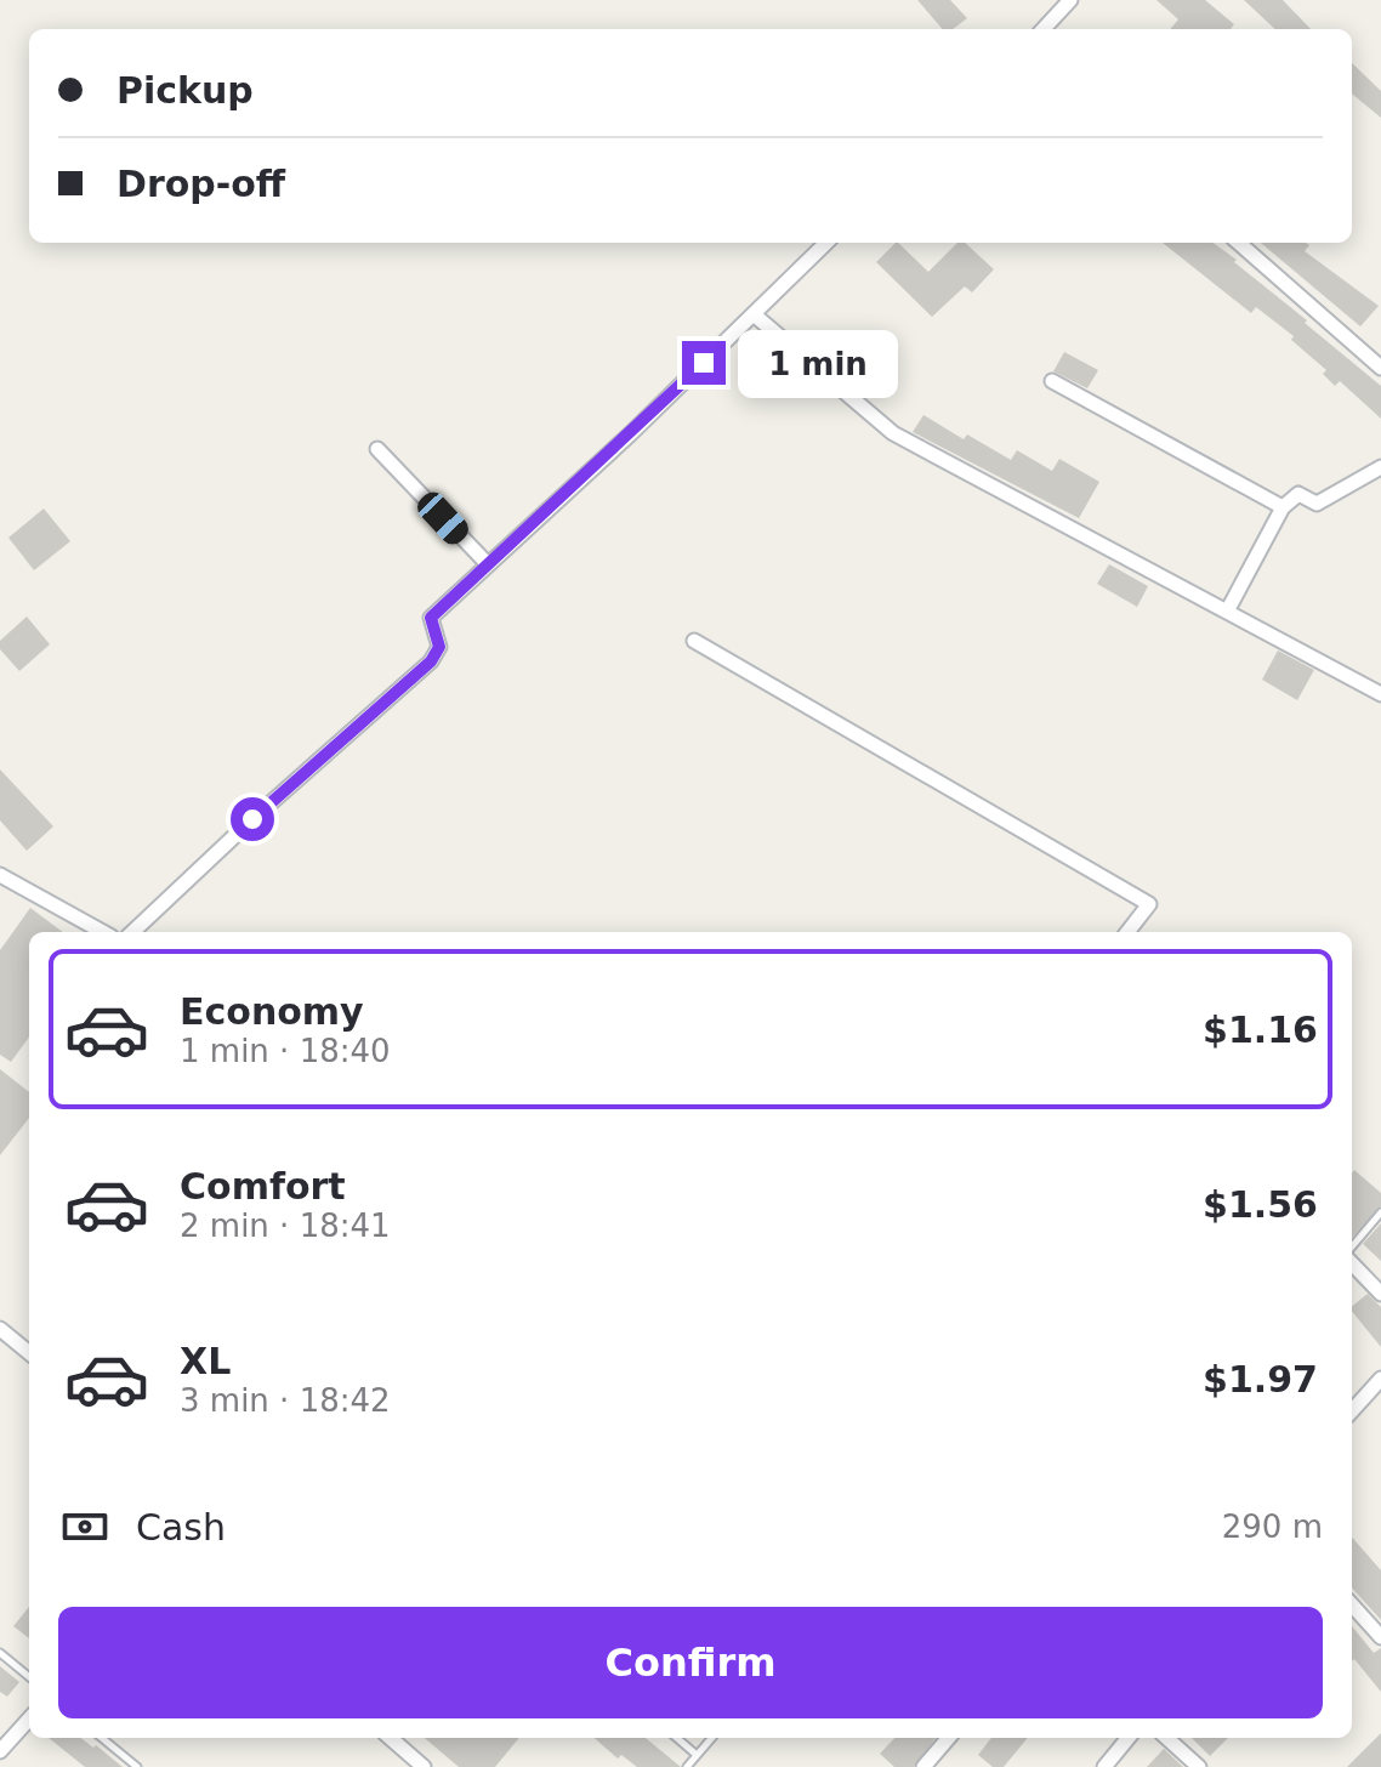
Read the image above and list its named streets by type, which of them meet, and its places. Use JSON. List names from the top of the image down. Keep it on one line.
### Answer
{"page":{"banner":["Pickup","Drop-off"],"bubble":"1 min","list":[{"name":"Economy","note":"1 min · 18:40","value":"$1.16"},{"name":"Comfort","note":"2 min · 18:41","value":"$1.56"},{"name":"XL","note":"3 min · 18:42","value":"$1.97"}],"pay":["Cash","290 m"],"buttons":"Confirm"}}
